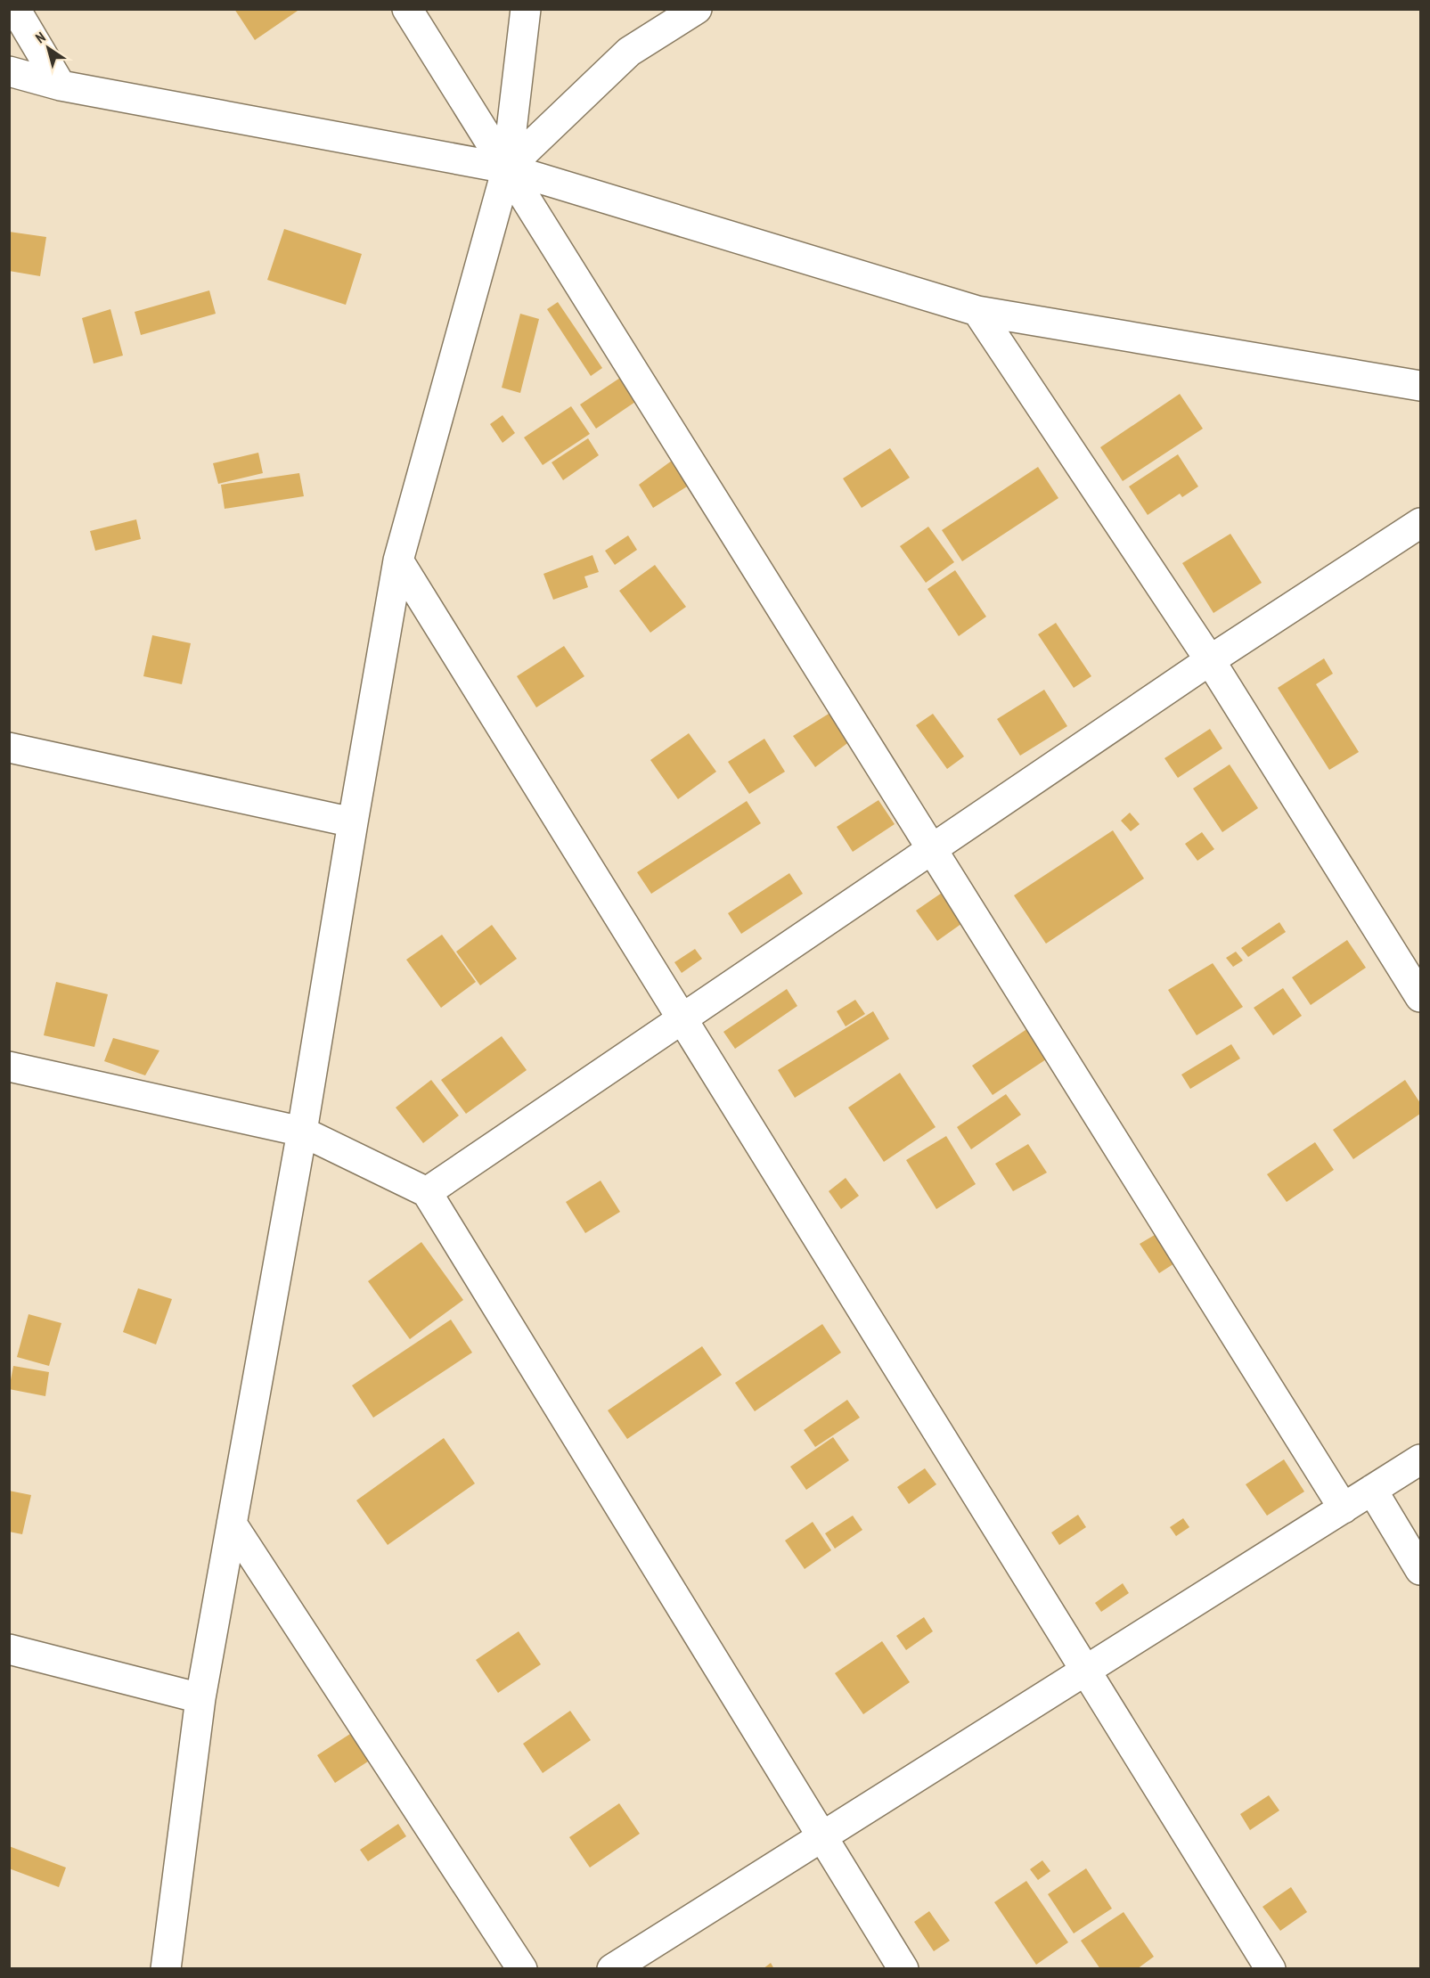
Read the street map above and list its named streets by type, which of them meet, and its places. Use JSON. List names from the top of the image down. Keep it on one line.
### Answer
{"north":"top left"}
